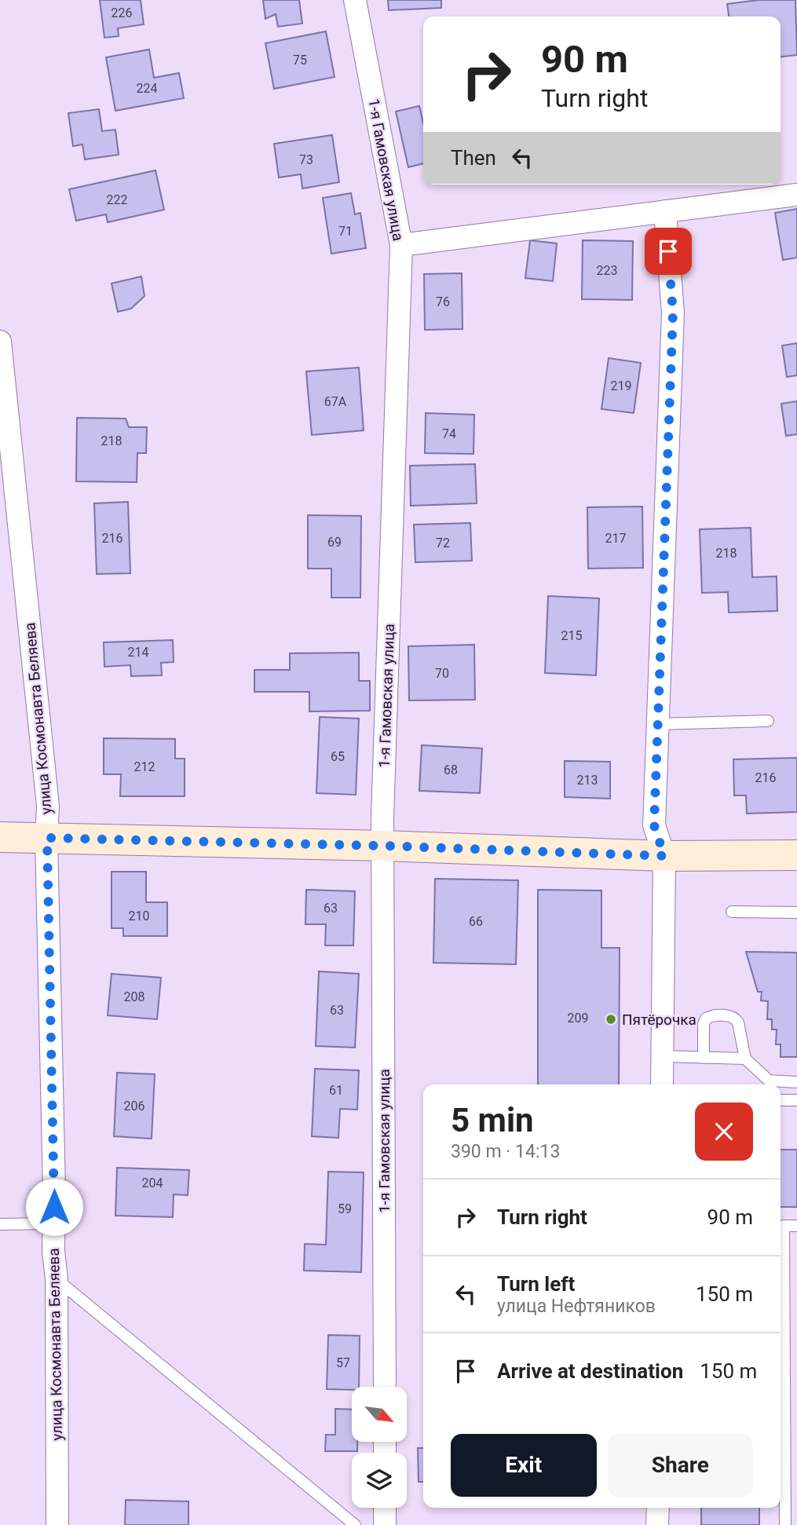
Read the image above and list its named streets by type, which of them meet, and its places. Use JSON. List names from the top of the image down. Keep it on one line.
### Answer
{"streets":{"street":["1-я Гамовская улица","улица Космонавта Беляева"]},"places":["Пятёрочка"],"house_numbers":["226","75","224","73","222","71","223","76","219","67А","74","218","216","217","69","72","218","215","214","70","65","212","68","216","213","63","210","66","208","63","209","61","206","204","59","57"],"north":"bottom right","page":{"turn":["90 m","Turn right"],"then":"Then","heading":["5 min","390 m · 14:13"],"list":[{"name":"Turn right","value":"90 m"},{"name":"Turn left","note":"улица Нефтяников","value":"150 m"},{"name":"Arrive at destination","value":"150 m"}],"buttons":["Exit","Share"]}}
